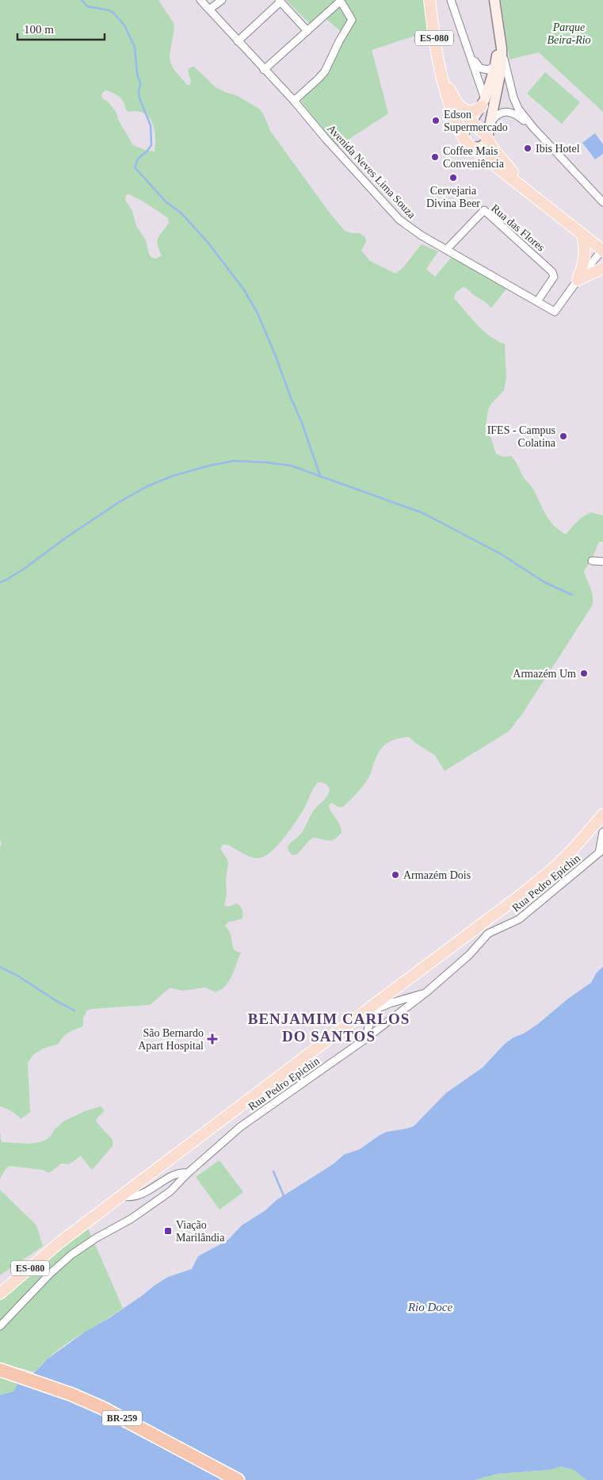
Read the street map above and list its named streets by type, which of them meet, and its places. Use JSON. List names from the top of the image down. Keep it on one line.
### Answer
{"streets":{"highway":["BR-259"],"main road":["ES-080"],"street":["Avenida Neves Lima Souza","Rua das Flores","Rua Pedro Epichin"]},"crossings":[["ES-080","Avenida Neves Lima Souza"],["Avenida Neves Lima Souza","Rua das Flores"]],"districts":["BENJAMIM CARLOS DO SANTOS"],"water":["Rio Doce"],"parks":["Parque Beira-Rio"],"places":{"other":["Edson Supermercado","Ibis Hotel","Coffee Mais Conveniência","Cervejaria Divina Beer","IFES - Campus Colatina","Armazém Um","Armazém Dois"],"health":["São Bernardo Apart Hospital"],"transit":["Viação Marilândia"]},"scale_bar":"100 m"}
